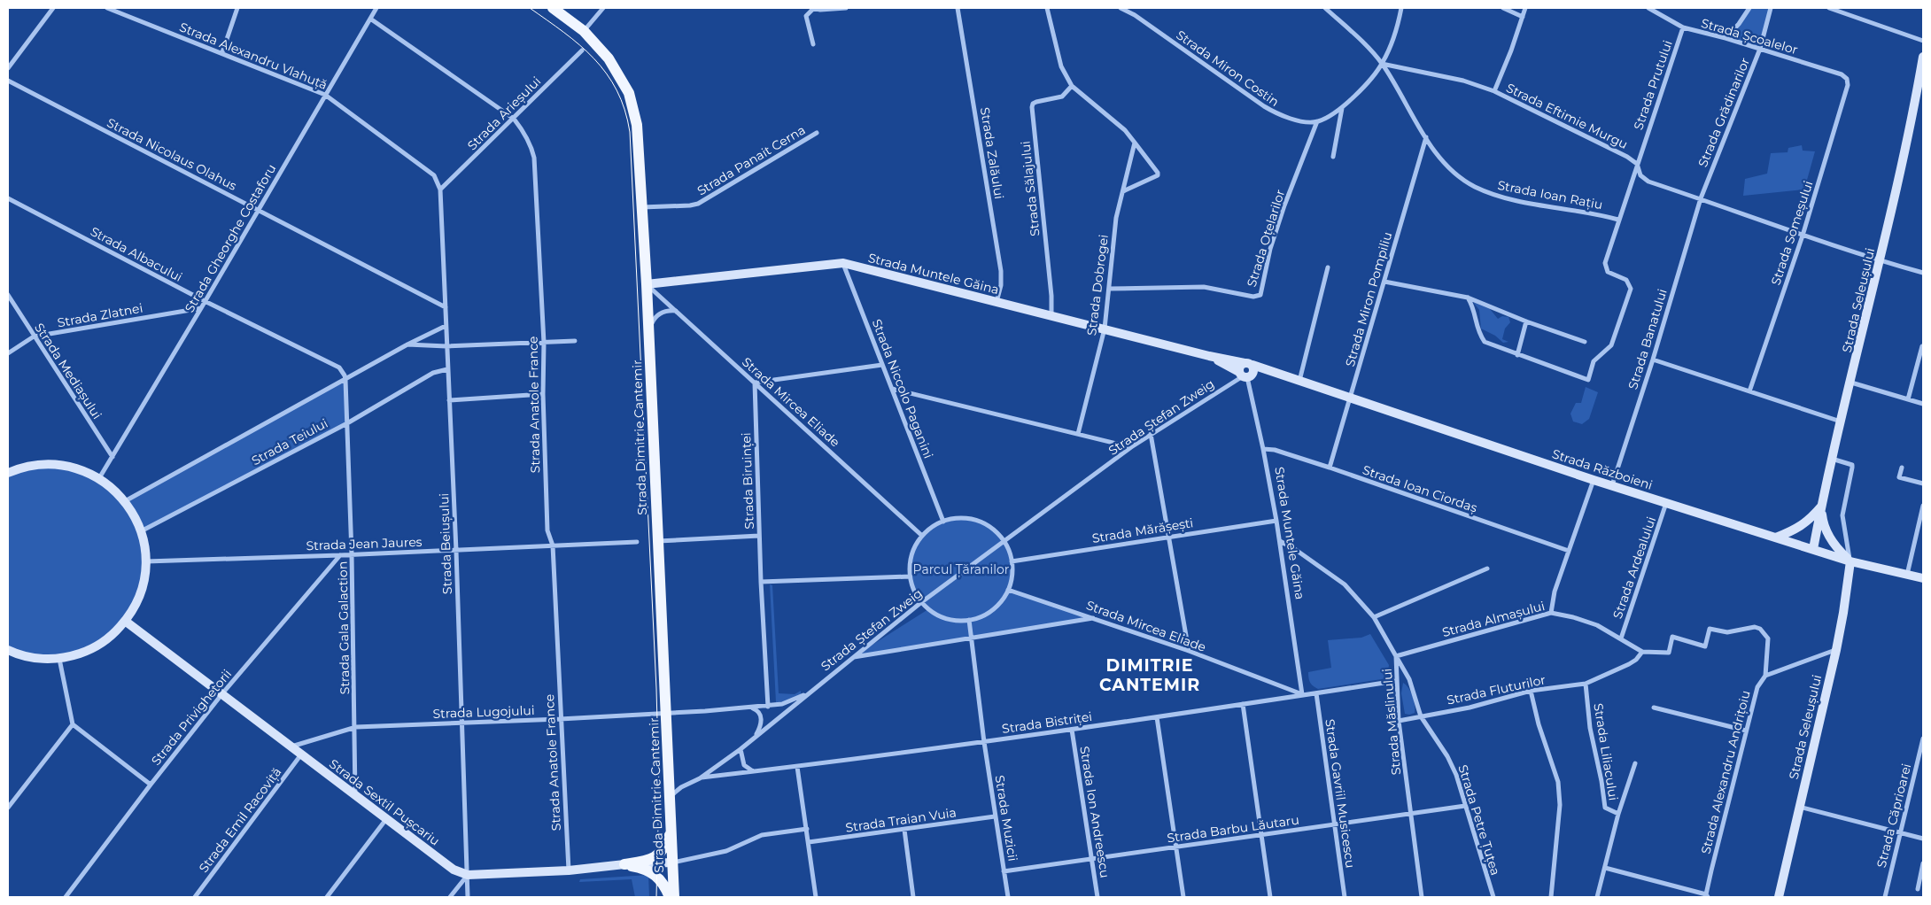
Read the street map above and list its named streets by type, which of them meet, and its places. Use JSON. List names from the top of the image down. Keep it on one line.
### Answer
{"streets":{"main road":["Strada Dimitrie Cantemir"],"street":["Strada Școalelor","Strada Alexandru Vlahuță","Strada Miron Costin","Strada Prutului","Strada Grădinarilor","Strada Arieșului","Strada Eftimie Murgu","Strada Zalăului","Strada Nicolaus Olahus","Strada Panait Cerna","Strada Sălajului","Strada Ioan Rațiu","Strada Someșului","Strada Gheorghe Costaforu","Strada Oțelarilor","Strada Albacului","Strada Muntele Găina","Strada Dobrogei","Strada Miron Pompiliu","Strada Seleușului","Strada Zlatnei","Strada Banatului","Strada Mediașului","Strada Niccolo Paganini","Strada Mircea Eliade","Strada Anatole France","Strada Ștefan Zweig","Strada Teiului","Strada Războieni","Strada Biruinței","Strada Ioan Ciordaș","Strada Mărășești","Strada Jean Jaures","Strada Beiușului","Strada Ardealului","Strada Almașului","Strada Gala Galaction","Strada Fluturilor","Strada Lugojului","Strada Privighetorii","Strada Măslinului","Strada Bistriței","Strada Liliacului","Strada Alexandru Andrițoiu","Strada Gavriil Musicescu","Strada Sextil Pușcariu","Strada Ion Andreescu","Strada Căprioarei","Strada Muzicii","Strada Emil Racoviță","Strada Traian Vuia","Strada Petre Țuțea","Strada Barbu Lăutaru"]},"crossings":[["Strada Școalelor","Strada Prutului"],["Strada Școalelor","Strada Grădinarilor"],["Strada Școalelor","Strada Someșului"],["Strada Alexandru Vlahuță","Strada Arieșului"],["Strada Alexandru Vlahuță","Strada Gheorghe Costaforu"],["Strada Alexandru Vlahuță","Strada Beiușului"],["Strada Miron Costin","Strada Oțelarilor"],["Strada Prutului","Strada Eftimie Murgu"],["Strada Prutului","Strada Ioan Rațiu"],["Strada Grădinarilor","Strada Eftimie Murgu"],["Strada Grădinarilor","Strada Banatului"],["Strada Arieșului","Strada Anatole France"],["Strada Arieșului","Strada Beiușului"],["Strada Eftimie Murgu","Strada Ioan Rațiu"],["Strada Eftimie Murgu","Strada Someșului"],["Strada Eftimie Murgu","Strada Seleușului"],["Strada Eftimie Murgu","Strada Banatului"],["Strada Zalăului","Strada Muntele Găina"],["Strada Nicolaus Olahus","Strada Gheorghe Costaforu"],["Strada Nicolaus Olahus","Strada Beiușului"],["Strada Panait Cerna","Strada Dimitrie Cantemir"],["Strada Sălajului","Strada Muntele Găina"],["Strada Ioan Rațiu","Strada Miron Pompiliu"],["Strada Gheorghe Costaforu","Strada Albacului"],["Strada Gheorghe Costaforu","Strada Zlatnei"],["Strada Gheorghe Costaforu","Strada Mediașului"],["Strada Gheorghe Costaforu","Strada Anatole France"],["Strada Oțelarilor","Strada Dobrogei"],["Strada Albacului","Strada Gala Galaction"],["Strada Muntele Găina","Strada Dobrogei"],["Strada Muntele Găina","Strada Niccolo Paganini"],["Strada Muntele Găina","Strada Mircea Eliade"],["Strada Muntele Găina","Strada Ștefan Zweig"],["Strada Muntele Găina","Strada Dimitrie Cantemir"],["Strada Muntele Găina","Strada Războieni"],["Strada Muntele Găina","Strada Ioan Ciordaș"],["Strada Muntele Găina","Strada Mărășești"],["Strada Muntele Găina","Strada Măslinului"],["Strada Muntele Găina","Strada Bistriței"],["Strada Miron Pompiliu","Strada Războieni"],["Strada Miron Pompiliu","Strada Ioan Ciordaș"],["Strada Seleușului","Strada Războieni"],["Strada Zlatnei","Strada Mediașului"],["Strada Banatului","Strada Războieni"],["Strada Mircea Eliade","Strada Dimitrie Cantemir"],["Strada Mircea Eliade","Strada Biruinței"],["Strada Mircea Eliade","Strada Bistriței"],["Strada Anatole France","Strada Jean Jaures"],["Strada Anatole France","Strada Lugojului"],["Strada Anatole France","Strada Sextil Pușcariu"],["Strada Ștefan Zweig","Strada Dimitrie Cantemir"],["Strada Ștefan Zweig","Strada Războieni"],["Strada Ștefan Zweig","Strada Lugojului"],["Strada Ștefan Zweig","Strada Bistriței"],["Strada Dimitrie Cantemir","Strada Lugojului"],["Strada Dimitrie Cantemir","Strada Sextil Pușcariu"],["Strada Teiului","Strada Beiușului"],["Strada Teiului","Strada Gala Galaction"],["Strada Războieni","Strada Ardealului"],["Strada Biruinței","Strada Lugojului"],["Strada Jean Jaures","Strada Beiușului"],["Strada Jean Jaures","Strada Gala Galaction"],["Strada Jean Jaures","Strada Privighetorii"],["Strada Beiușului","Strada Lugojului"],["Strada Beiușului","Strada Sextil Pușcariu"],["Strada Ardealului","Strada Almașului"],["Strada Almașului","Strada Fluturilor"],["Strada Almașului","Strada Măslinului"],["Strada Almașului","Strada Petre Țuțea"],["Strada Gala Galaction","Strada Lugojului"],["Strada Gala Galaction","Strada Sextil Pușcariu"],["Strada Fluturilor","Strada Măslinului"],["Strada Fluturilor","Strada Liliacului"],["Strada Fluturilor","Strada Petre Țuțea"],["Strada Lugojului","Strada Sextil Pușcariu"],["Strada Privighetorii","Strada Sextil Pușcariu"],["Strada Măslinului","Strada Bistriței"],["Strada Măslinului","Strada Petre Țuțea"],["Strada Măslinului","Strada Barbu Lăutaru"],["Strada Bistriței","Strada Gavriil Musicescu"],["Strada Bistriței","Strada Ion Andreescu"],["Strada Bistriței","Strada Muzicii"],["Strada Gavriil Musicescu","Strada Barbu Lăutaru"],["Strada Sextil Pușcariu","Strada Emil Racoviță"],["Strada Ion Andreescu","Strada Barbu Lăutaru"],["Strada Muzicii","Strada Traian Vuia"],["Strada Muzicii","Strada Barbu Lăutaru"],["Strada Petre Țuțea","Strada Barbu Lăutaru"]],"districts":["DIMITRIE CANTEMIR"],"parks":["Parcul Țăranilor"]}
